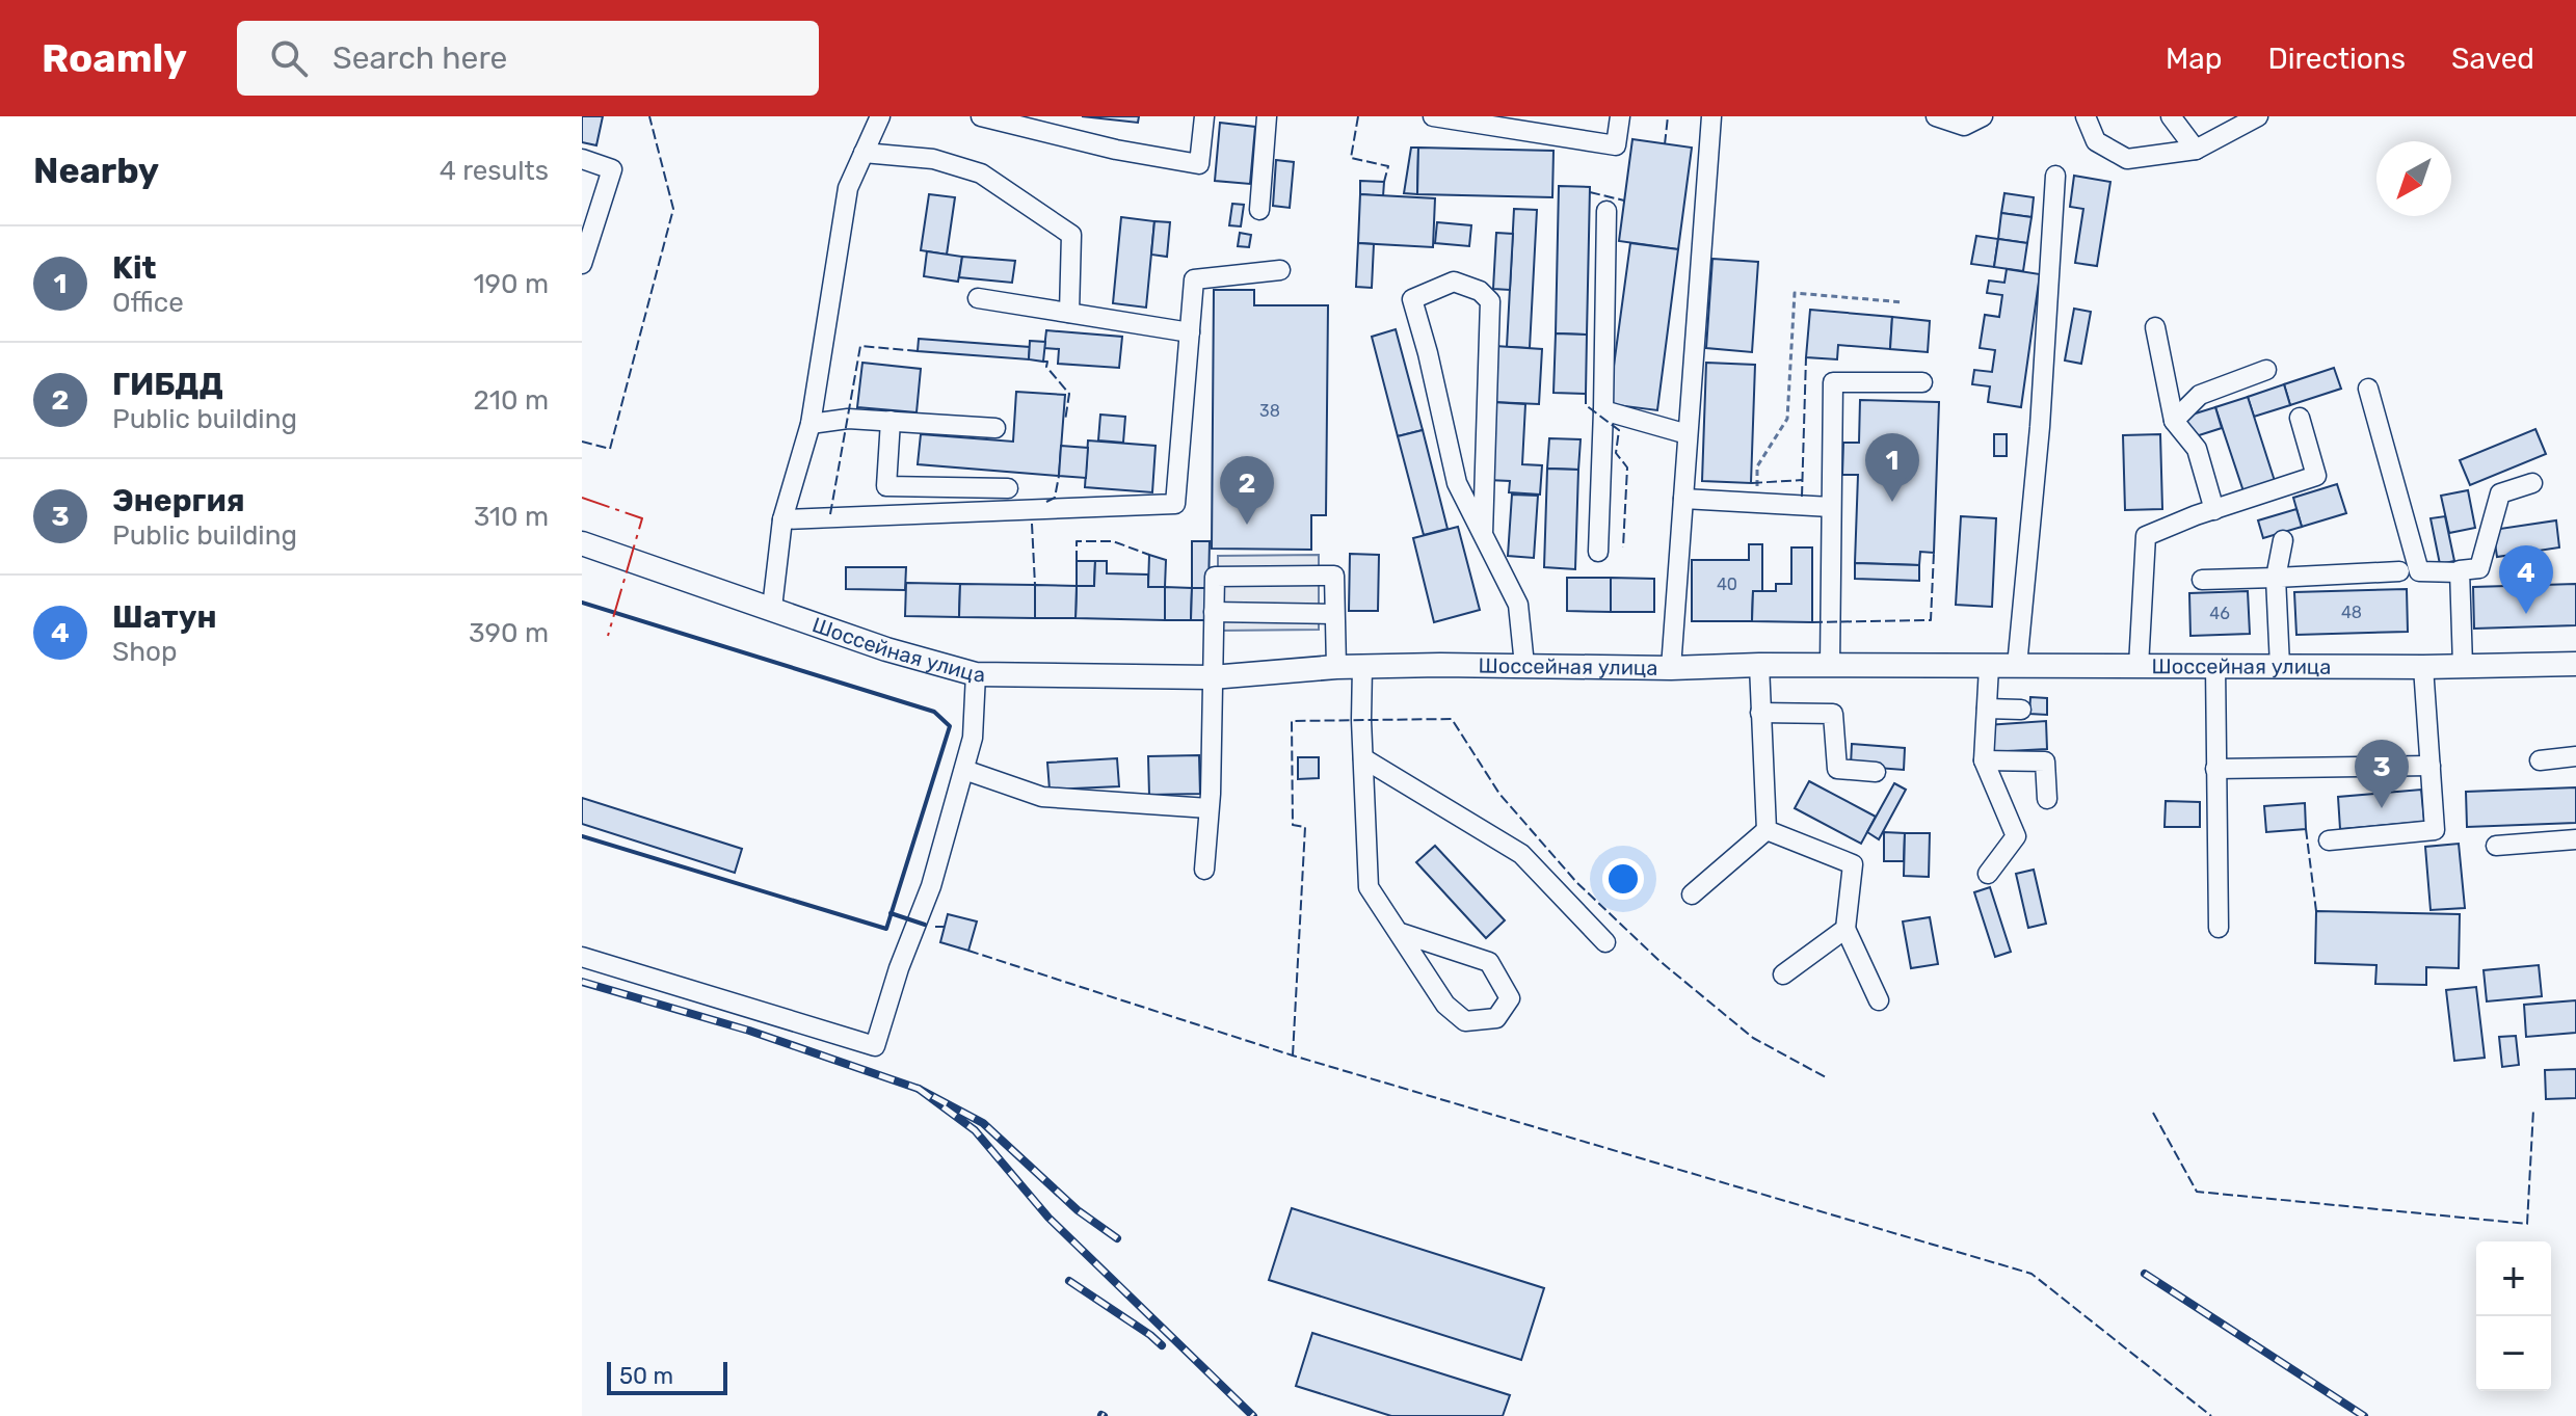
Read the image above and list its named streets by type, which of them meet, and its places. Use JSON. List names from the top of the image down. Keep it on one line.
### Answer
{"streets":{"main road":["Шоссейная улица"]},"house_numbers":["38","40","48","46"],"scale_bar":"50 m","north":"bottom left","page":{"header":"Roamly","search":"Search here","nav":["Map","Directions","Saved"],"heading":["Nearby","4 results"],"list":[{"mark":"1","name":"Kit","note":"Office","value":"190 m"},{"mark":"2","name":"ГИБДД","note":"Public building","value":"210 m"},{"mark":"3","name":"Энергия","note":"Public building","value":"310 m"},{"mark":"4","name":"Шатун","note":"Shop","value":"390 m"}],"pins":["1","2","4","3"],"map_buttons":["+","−"],"scale":"50 m"}}
